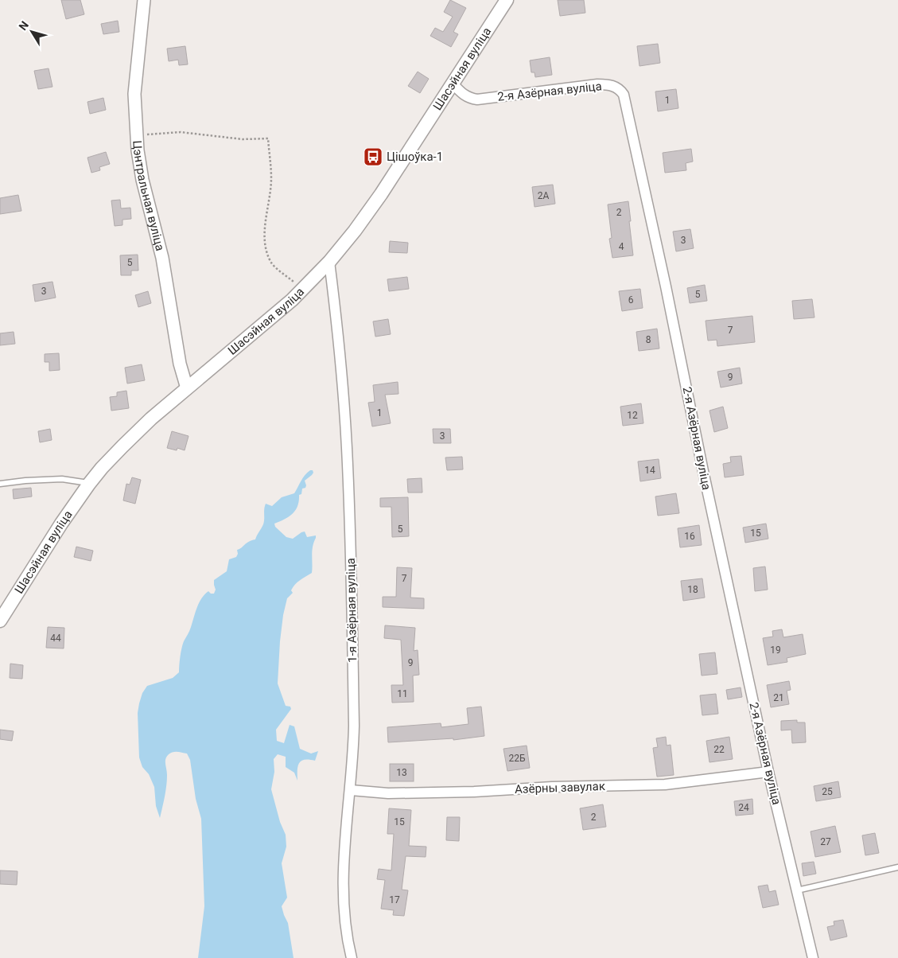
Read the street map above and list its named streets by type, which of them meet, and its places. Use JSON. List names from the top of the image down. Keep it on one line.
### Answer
{"streets":{"main road":["Шасэйная вуліца"],"street":["2-я Азёрная вуліца","Цэнтральная вуліца","1-я Азёрная вуліца","Азёрны завулак"]},"crossings":[["Шасэйная вуліца","2-я Азёрная вуліца"],["Шасэйная вуліца","Цэнтральная вуліца"],["Шасэйная вуліца","1-я Азёрная вуліца"],["2-я Азёрная вуліца","Азёрны завулак"],["1-я Азёрная вуліца","Азёрны завулак"]],"places":{"bus stop":["Цішоўка-1"]},"house_numbers":["1","2А","2","3","4","5","3","5","6","7","8","9","1","12","3","14","5","15","16","7","18","44","19","9","11","21","22","22Б","13","25","24","2","15","27","17"],"north":"top left"}
